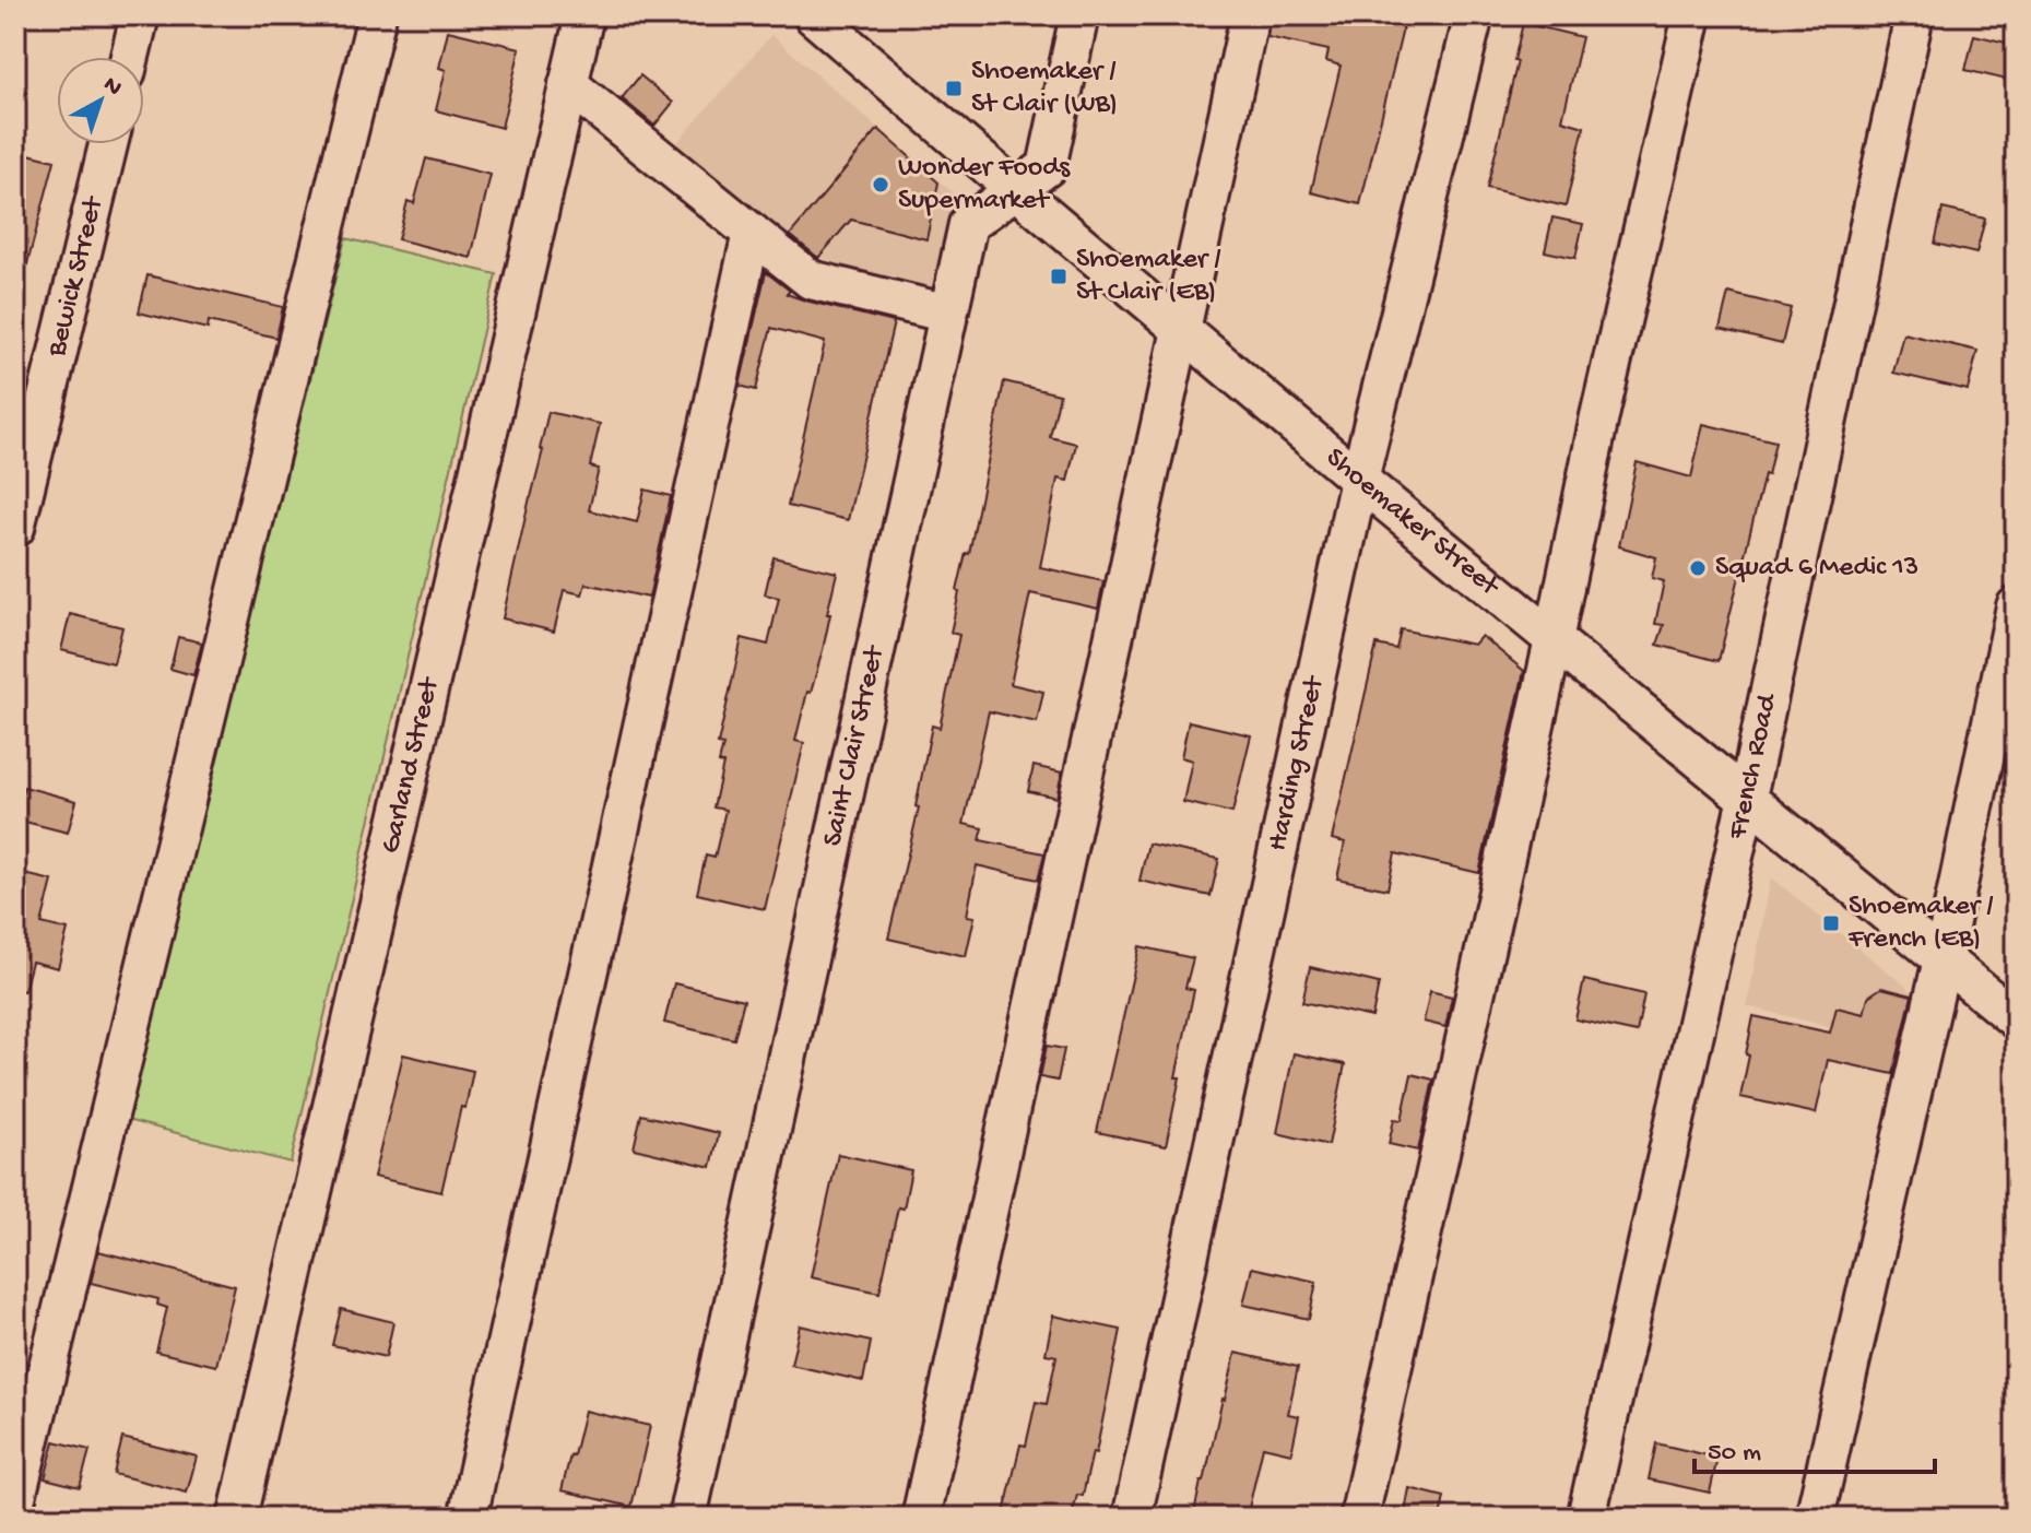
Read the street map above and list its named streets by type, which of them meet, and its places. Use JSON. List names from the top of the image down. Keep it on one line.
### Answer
{"streets":{"street":["Bewick Street","Shoemaker Street","Saint Clair Street","Harding Street","Garland Street","French Road"]},"crossings":[["Shoemaker Street","Saint Clair Street"],["Shoemaker Street","Harding Street"],["Shoemaker Street","French Road"]],"places":{"transit":["Shoemaker / St Clair (WB)","Shoemaker / St Clair (EB)","Shoemaker / French (EB)"],"other":["Wonder Foods Supermarket","Squad 6 Medic 13"]},"scale_bar":"50 m","north":"top right"}
